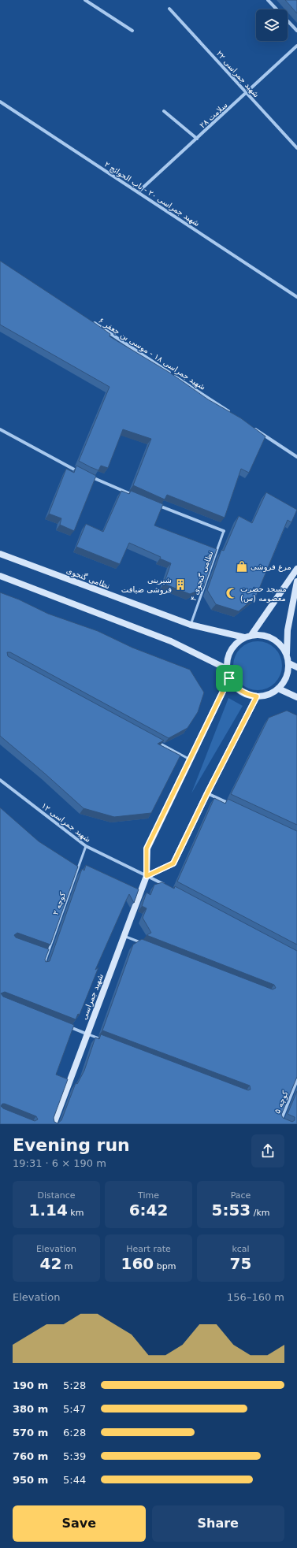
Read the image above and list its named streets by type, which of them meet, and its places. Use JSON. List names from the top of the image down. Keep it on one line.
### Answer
{"streets":{"street":["شهید جمراسی ۲۲","سلامت ۲۸","شهید جمراسی ۲۰ - باب الحوائج ۲","شهید جمراسی ۱۸ - موسی بن جعفر ۶","نظامی گنجوی","شهید جمراسی ۱۲","شهید جمراسی","کوچه ۵"],"lane":["نظامی گنجوی ۴","کوچه ۲"]},"crossings":[["شهید جمراسی ۲۲","سلامت ۲۸"],["سلامت ۲۸","شهید جمراسی ۲۰ - باب الحوائج ۲"],["نظامی گنجوی ۴","نظامی گنجوی"],["نظامی گنجوی","شهید جمراسی"],["شهید جمراسی ۱۲","کوچه ۲"],["شهید جمراسی ۱۲","شهید جمراسی"]],"places":{"shop":["مرغ فروشی"],"building":["شیرینی فروشی ضیافت"],"mosque":["مسجد حضرت معصومه (س)"]},"page":{"heading":["Evening run","19:31 · 6 × 190 m"],"stats":[["Distance","1.14 km"],["Time","6:42"],["Pace","5:53 /km"],["Elevation","42 m"],["Heart rate","160 bpm"],["kcal","75"]],"chart":["Elevation","156–160 m"],"list":[{"name":"190 m","note":"5:28"},{"name":"380 m","note":"5:47"},{"name":"570 m","note":"6:28"},{"name":"760 m","note":"5:39"},{"name":"950 m","note":"5:44"}],"buttons":["Save","Share"]}}
